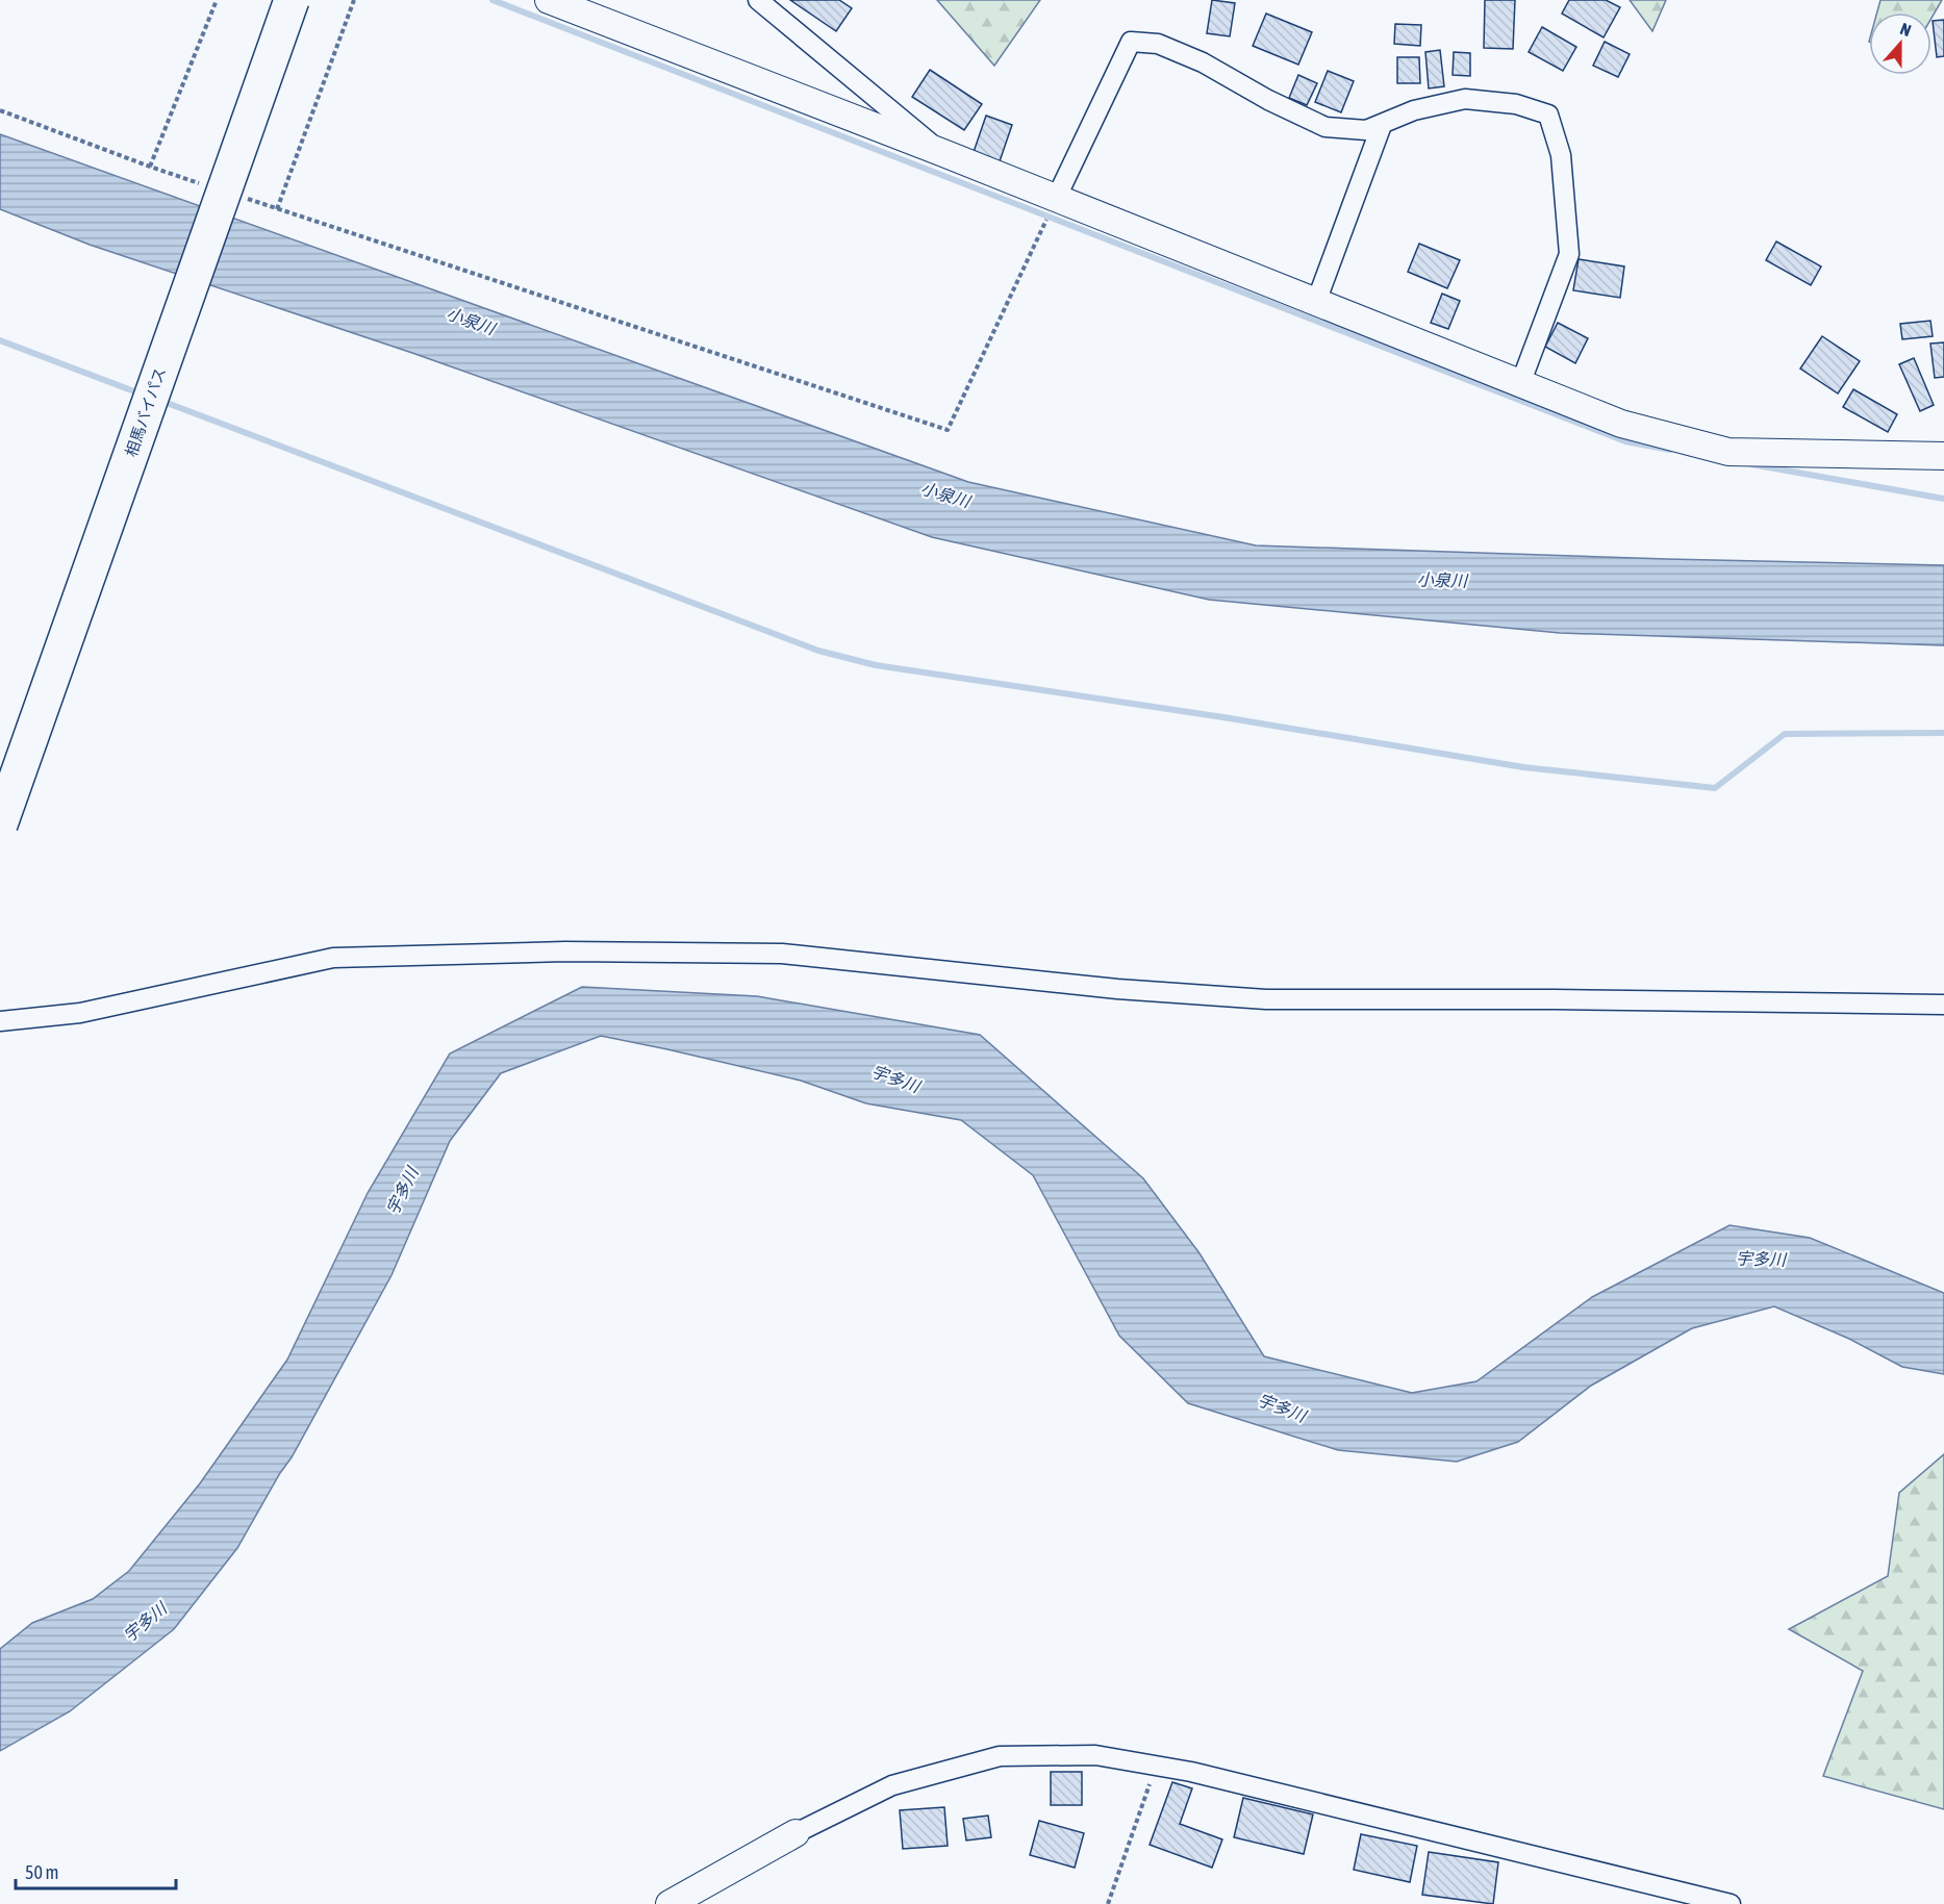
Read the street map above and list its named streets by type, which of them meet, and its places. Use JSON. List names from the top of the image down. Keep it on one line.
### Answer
{"streets":{"highway":["相馬バイパス"]},"water":["小泉川","宇多川"],"scale_bar":"50 m","north":"top"}
